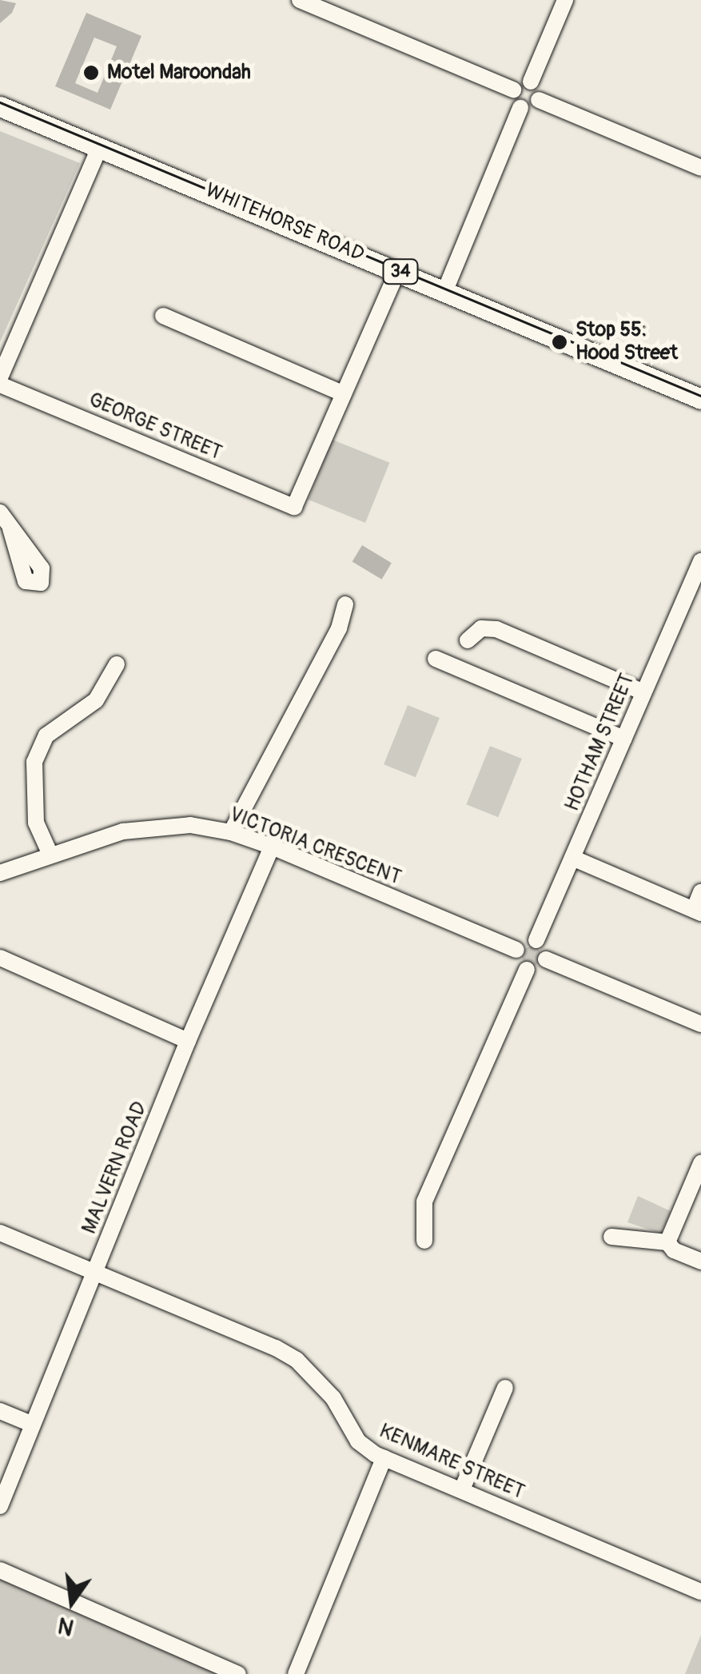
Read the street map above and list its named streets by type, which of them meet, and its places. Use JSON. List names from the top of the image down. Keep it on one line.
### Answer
{"streets":{"main road":["WHITEHORSE ROAD","34"],"street":["GEORGE STREET","HOTHAM STREET","VICTORIA CRESCENT","MALVERN ROAD","KENMARE STREET"]},"crossings":[["HOTHAM STREET","VICTORIA CRESCENT"],["VICTORIA CRESCENT","MALVERN ROAD"],["MALVERN ROAD","KENMARE STREET"]],"places":["Motel Maroondah","Stop 55: Hood Street"],"north":"bottom"}
